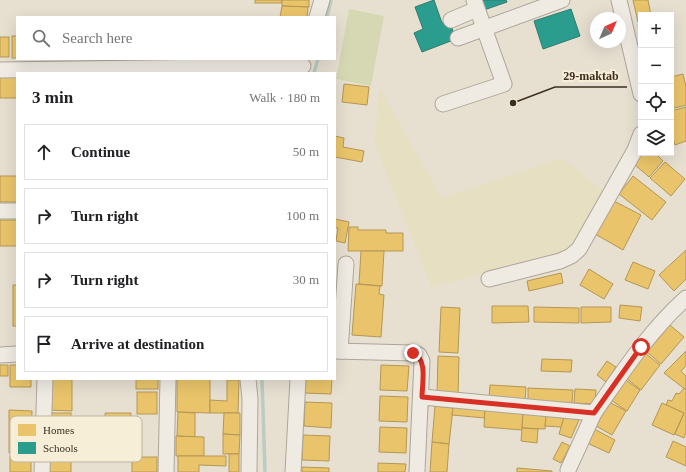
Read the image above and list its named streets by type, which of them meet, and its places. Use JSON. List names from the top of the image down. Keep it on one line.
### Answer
{"places":["29-maktab"],"legend":["Homes","Schools"],"north":"top right","page":{"map_buttons":["+","−"],"search":"Search here","heading":["3 min","Walk · 180 m"],"list":[["Continue","50 m"],["Turn right","100 m"],["Turn right","30 m"],"Arrive at destination"]}}
